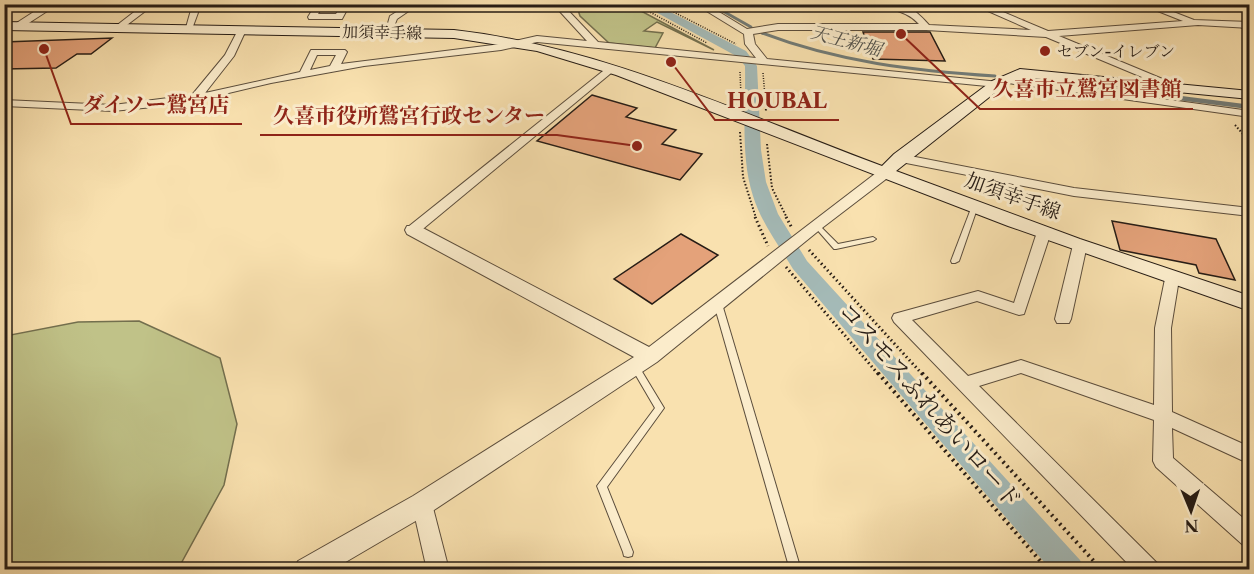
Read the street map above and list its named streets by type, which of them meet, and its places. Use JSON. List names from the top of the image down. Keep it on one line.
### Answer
{"streets":{"main road":["加須幸手線"],"path":["コスモスふれあいロード"]},"crossings":[["加須幸手線","コスモスふれあいロード"]],"water":["天王新堀"],"places":["久喜市立鷲宮図書館","ダイソー鷲宮店","セブン-イレブン","HOUBAL","久喜市役所鷲宮行政センター"],"north":"bottom"}
